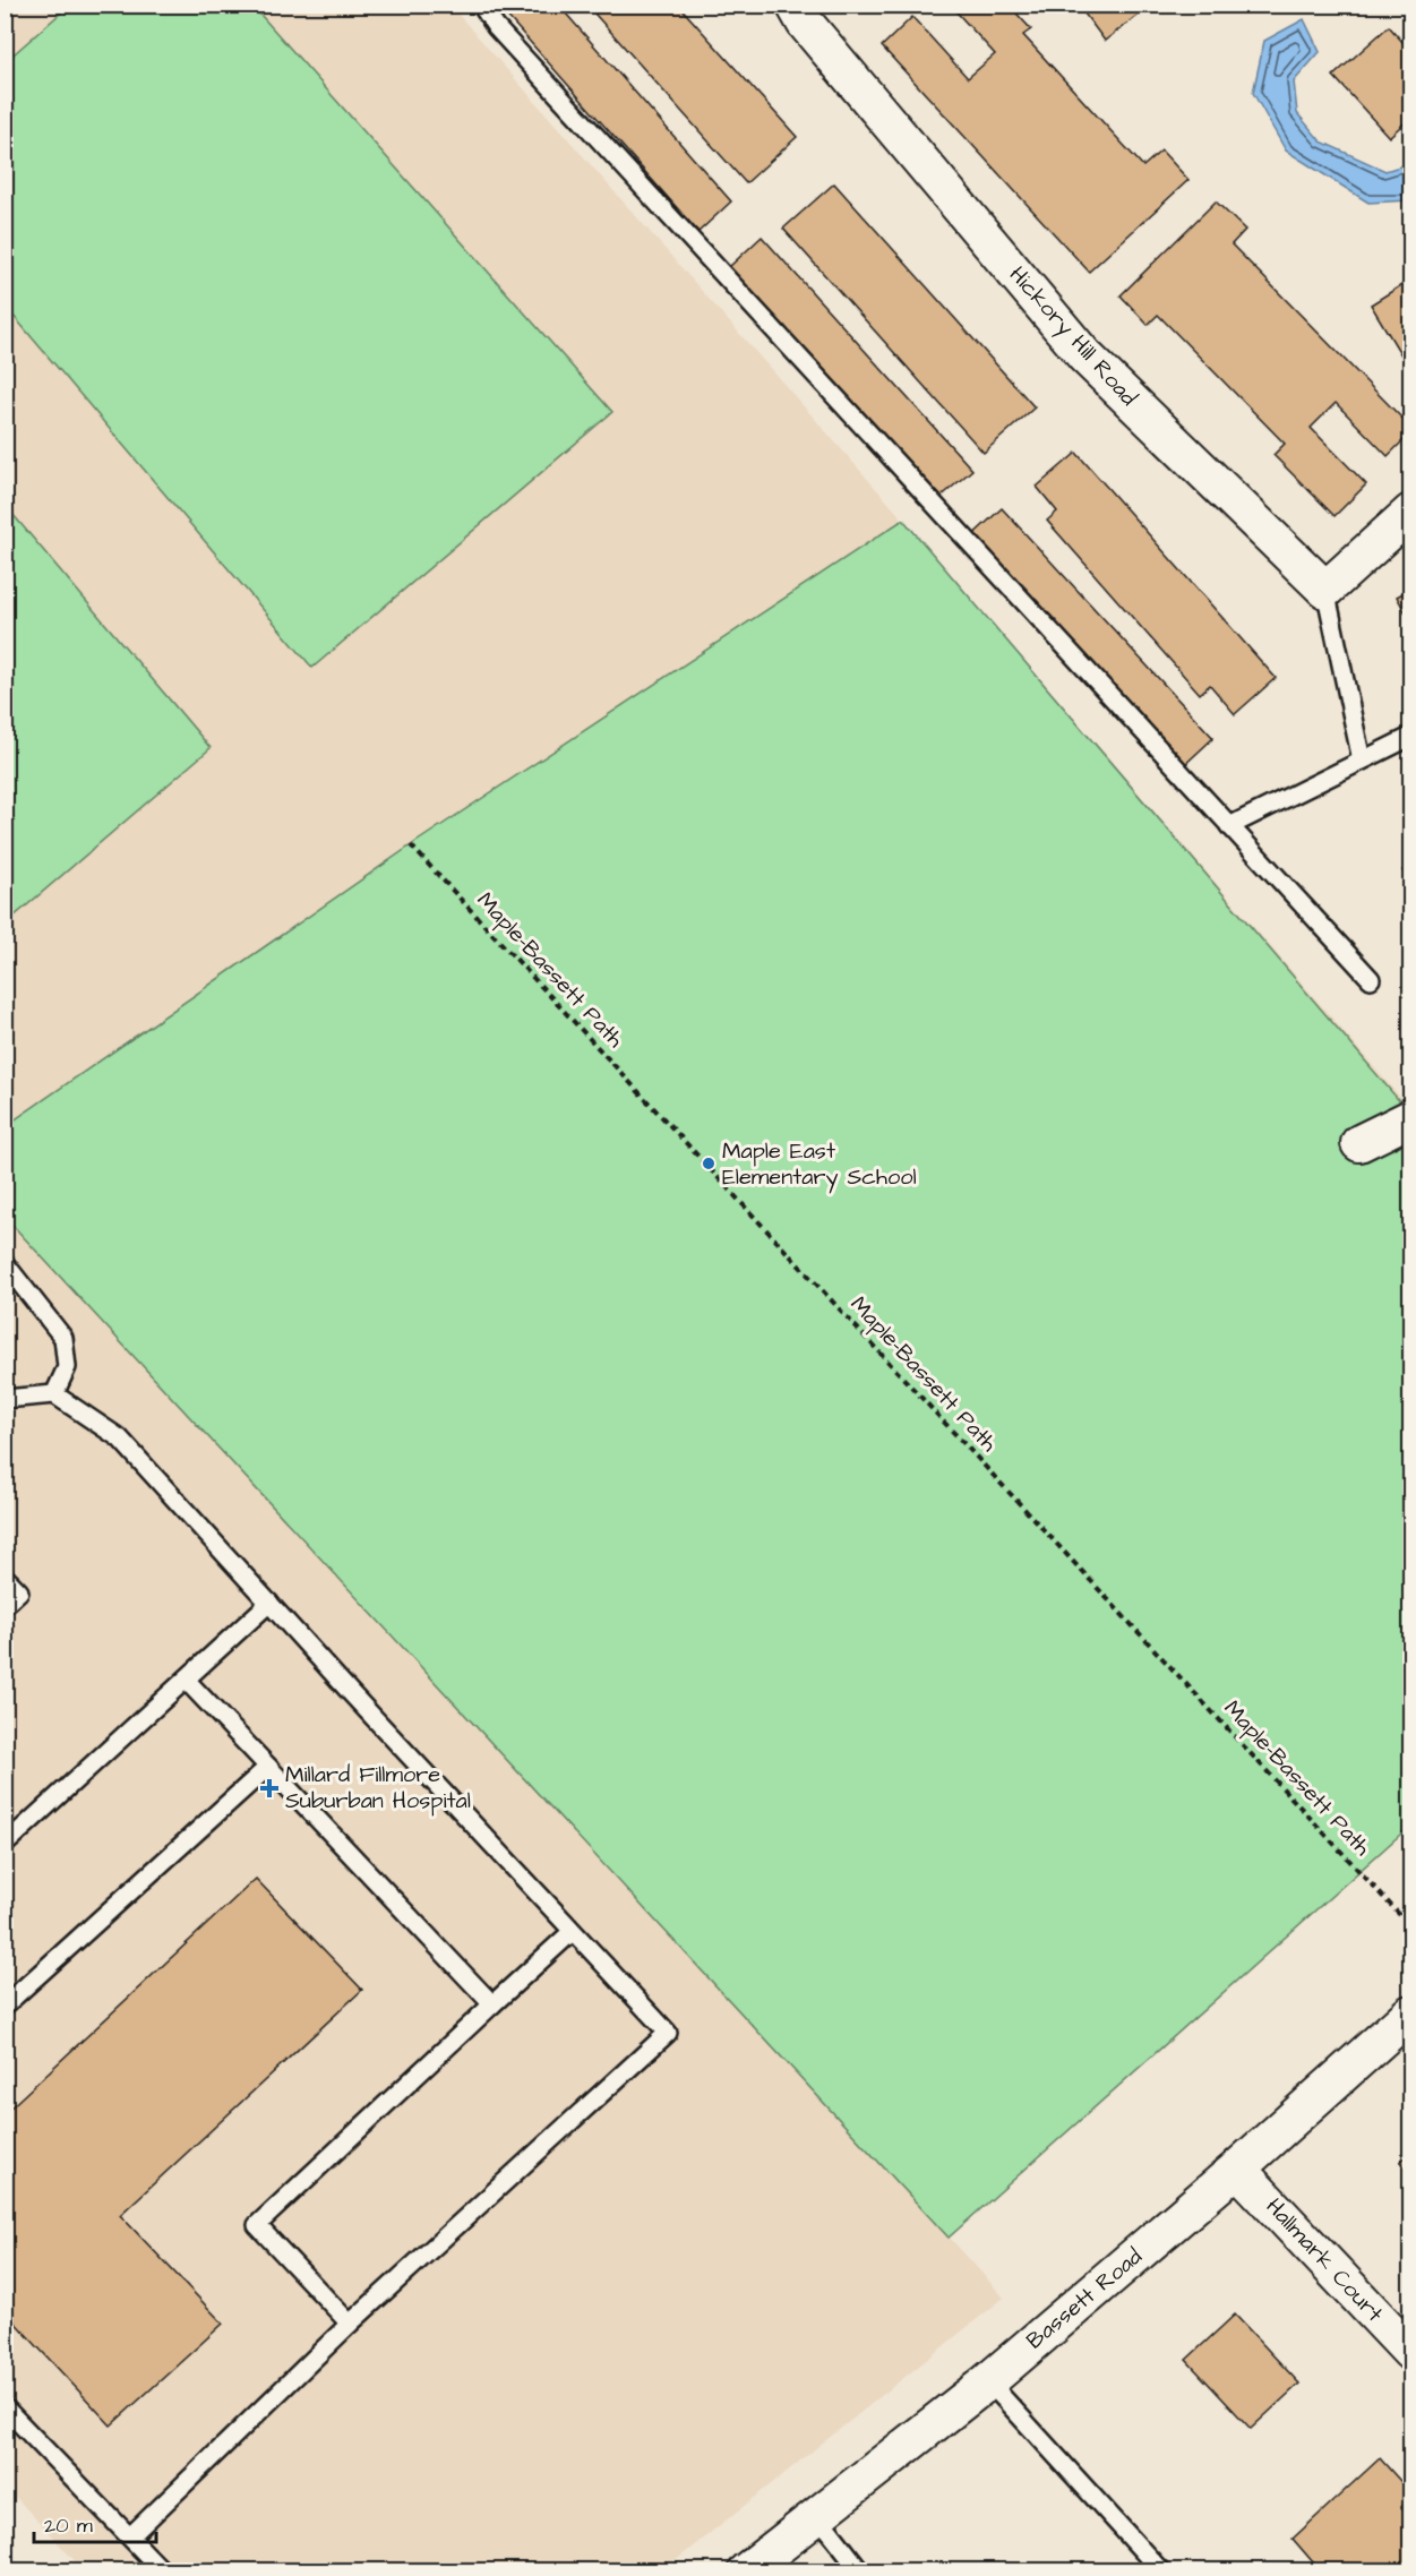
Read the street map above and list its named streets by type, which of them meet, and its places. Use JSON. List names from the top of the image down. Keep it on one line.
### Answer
{"streets":{"street":["Hickory Hill Road","Hallmark Court","Bassett Road"],"path":["Maple-Bassett Path"]},"crossings":[["Hallmark Court","Bassett Road"]],"places":{"other":["Maple East Elementary School"],"health":["Millard Fillmore Suburban Hospital"]},"scale_bar":"20 m"}
